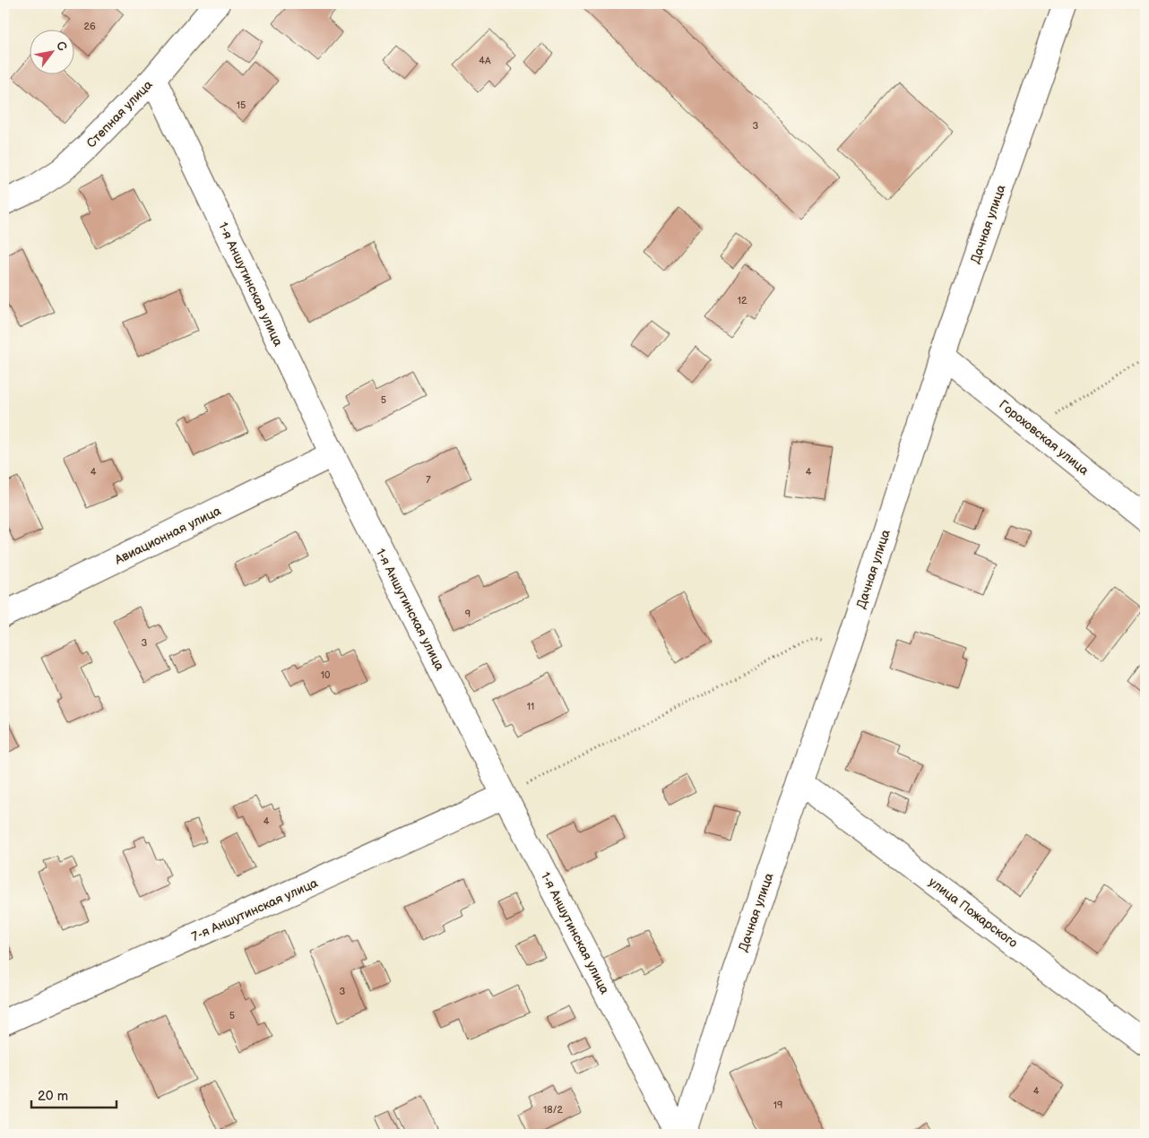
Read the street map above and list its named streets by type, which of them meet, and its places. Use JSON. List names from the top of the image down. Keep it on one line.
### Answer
{"streets":{"street":["Степная улица","Дачная улица","1-я Аншутинская улица","Гороховская улица","Авиационная улица","7-я Аншутинская улица","улица Пожарского"]},"crossings":[["Степная улица","1-я Аншутинская улица"],["Дачная улица","Гороховская улица"],["Дачная улица","улица Пожарского"],["1-я Аншутинская улица","Авиационная улица"],["1-я Аншутинская улица","7-я Аншутинская улица"]],"house_numbers":["26","4А","15","3","12","5","4","4","7","9","3","10","11","4","3","5","4","19","18/2"],"scale_bar":"20 m","north":"top right"}
